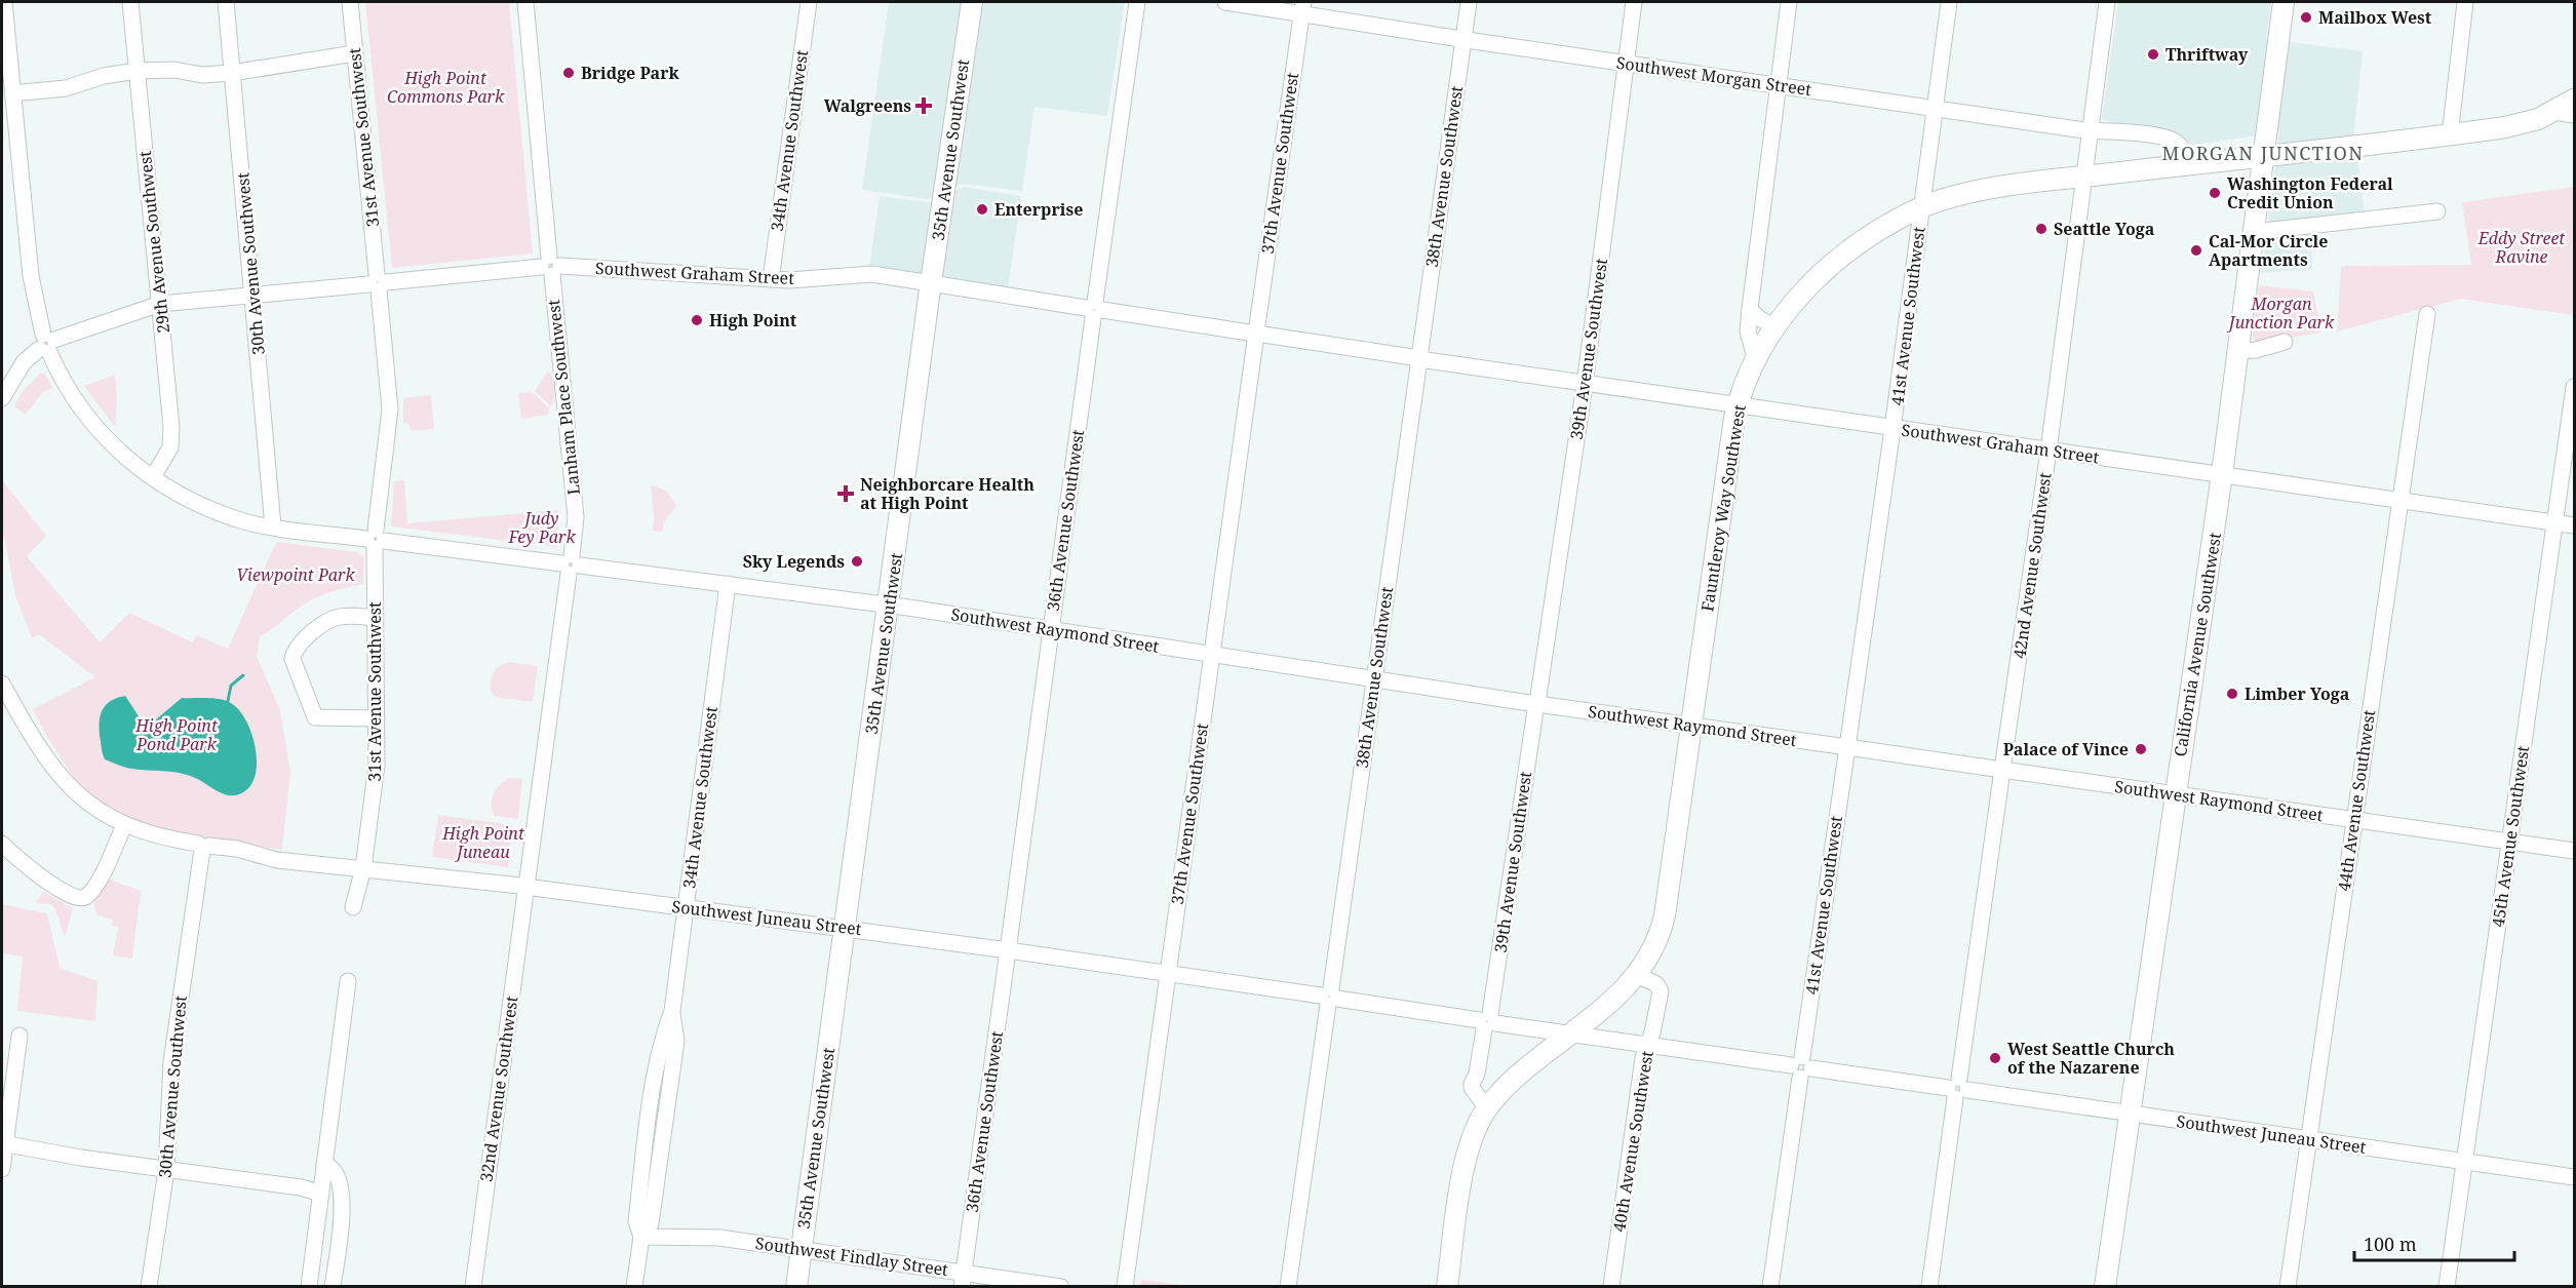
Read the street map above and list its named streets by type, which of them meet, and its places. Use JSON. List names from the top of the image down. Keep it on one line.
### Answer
{"streets":{"main road":["35th Avenue Southwest","Fauntleroy Way Southwest","California Avenue Southwest"],"street":["Southwest Morgan Street","31st Avenue Southwest","34th Avenue Southwest","37th Avenue Southwest","38th Avenue Southwest","29th Avenue Southwest","30th Avenue Southwest","Southwest Graham Street","41st Avenue Southwest","39th Avenue Southwest","Lanham Place Southwest","36th Avenue Southwest","42nd Avenue Southwest","Southwest Raymond Street","44th Avenue Southwest","45th Avenue Southwest","Southwest Juneau Street","32nd Avenue Southwest","40th Avenue Southwest","Southwest Findlay Street"]},"crossings":[["Southwest Morgan Street","37th Avenue Southwest"],["Southwest Morgan Street","38th Avenue Southwest"],["Southwest Morgan Street","41st Avenue Southwest"],["Southwest Morgan Street","39th Avenue Southwest"],["Southwest Morgan Street","Fauntleroy Way Southwest"],["Southwest Morgan Street","42nd Avenue Southwest"],["31st Avenue Southwest","Southwest Graham Street"],["31st Avenue Southwest","Southwest Raymond Street"],["31st Avenue Southwest","Southwest Juneau Street"],["34th Avenue Southwest","Southwest Graham Street"],["34th Avenue Southwest","Southwest Raymond Street"],["34th Avenue Southwest","Southwest Juneau Street"],["34th Avenue Southwest","Southwest Findlay Street"],["35th Avenue Southwest","Southwest Graham Street"],["35th Avenue Southwest","Southwest Raymond Street"],["35th Avenue Southwest","Southwest Juneau Street"],["35th Avenue Southwest","Southwest Findlay Street"],["37th Avenue Southwest","Southwest Graham Street"],["37th Avenue Southwest","Southwest Raymond Street"],["37th Avenue Southwest","Southwest Juneau Street"],["38th Avenue Southwest","Southwest Graham Street"],["38th Avenue Southwest","Southwest Raymond Street"],["38th Avenue Southwest","Southwest Juneau Street"],["29th Avenue Southwest","Southwest Graham Street"],["29th Avenue Southwest","Southwest Raymond Street"],["30th Avenue Southwest","Southwest Graham Street"],["30th Avenue Southwest","Southwest Raymond Street"],["30th Avenue Southwest","Southwest Juneau Street"],["Southwest Graham Street","41st Avenue Southwest"],["Southwest Graham Street","39th Avenue Southwest"],["Southwest Graham Street","Lanham Place Southwest"],["Southwest Graham Street","Fauntleroy Way Southwest"],["Southwest Graham Street","36th Avenue Southwest"],["Southwest Graham Street","42nd Avenue Southwest"],["Southwest Graham Street","Southwest Raymond Street"],["Southwest Graham Street","California Avenue Southwest"],["Southwest Graham Street","44th Avenue Southwest"],["Southwest Graham Street","45th Avenue Southwest"],["41st Avenue Southwest","Fauntleroy Way Southwest"],["41st Avenue Southwest","Southwest Raymond Street"],["41st Avenue Southwest","Southwest Juneau Street"],["39th Avenue Southwest","Fauntleroy Way Southwest"],["39th Avenue Southwest","Southwest Raymond Street"],["39th Avenue Southwest","Southwest Juneau Street"],["Lanham Place Southwest","Southwest Raymond Street"],["Lanham Place Southwest","32nd Avenue Southwest"],["Fauntleroy Way Southwest","42nd Avenue Southwest"],["Fauntleroy Way Southwest","Southwest Raymond Street"],["Fauntleroy Way Southwest","California Avenue Southwest"],["Fauntleroy Way Southwest","Southwest Juneau Street"],["Fauntleroy Way Southwest","40th Avenue Southwest"],["36th Avenue Southwest","Southwest Raymond Street"],["36th Avenue Southwest","Southwest Juneau Street"],["36th Avenue Southwest","Southwest Findlay Street"],["42nd Avenue Southwest","Southwest Raymond Street"],["42nd Avenue Southwest","Southwest Juneau Street"],["Southwest Raymond Street","California Avenue Southwest"],["Southwest Raymond Street","44th Avenue Southwest"],["Southwest Raymond Street","45th Avenue Southwest"],["Southwest Raymond Street","32nd Avenue Southwest"],["California Avenue Southwest","Southwest Juneau Street"],["44th Avenue Southwest","Southwest Juneau Street"],["45th Avenue Southwest","Southwest Juneau Street"],["Southwest Juneau Street","32nd Avenue Southwest"],["Southwest Juneau Street","40th Avenue Southwest"]],"districts":["MORGAN JUNCTION"],"parks":["High Point Commons Park","Eddy Street Ravine","Morgan Junction Park","Judy Fey Park","Viewpoint Park","High Point Pond Park","High Point Juneau"],"places":{"other":["Mailbox West","Thriftway","Bridge Park","Washington Federal Credit Union","Enterprise","Seattle Yoga","Cal-Mor Circle Apartments","High Point","Sky Legends","Limber Yoga","Palace of Vince","West Seattle Church of the Nazarene"],"health":["Walgreens","Neighborcare Health at High Point"]},"scale_bar":"100 m"}
